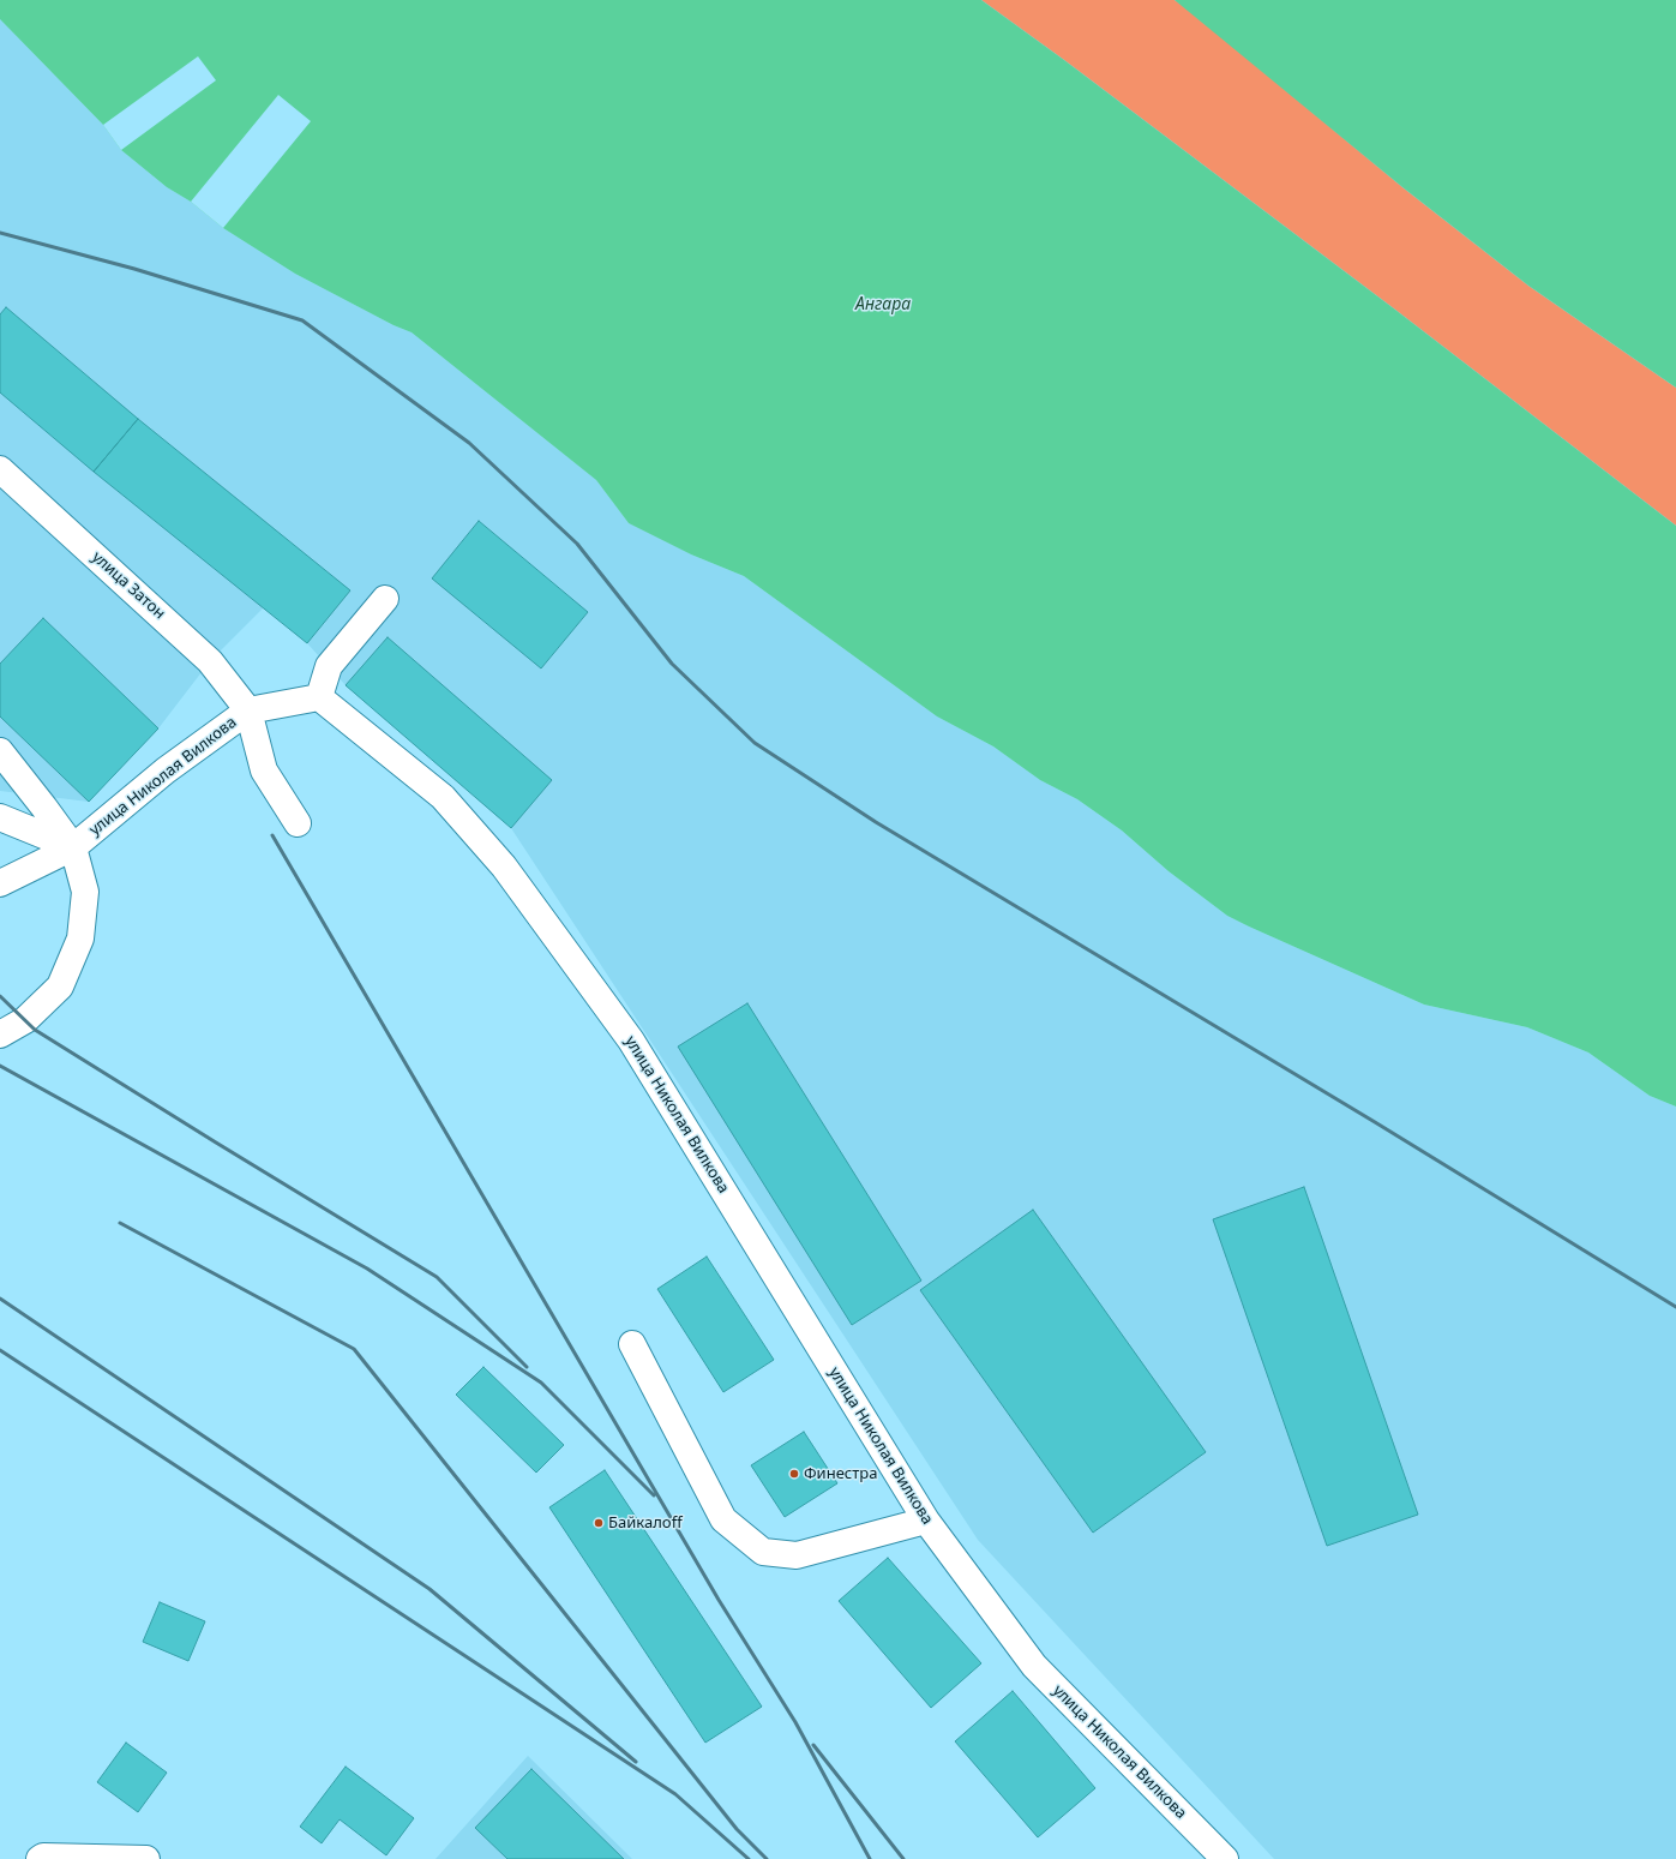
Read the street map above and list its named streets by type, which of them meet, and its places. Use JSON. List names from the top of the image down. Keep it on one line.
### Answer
{"streets":{"street":["улица Затон","улица Николая Вилкова"]},"crossings":[["улица Затон","улица Николая Вилкова"]],"water":["Ангара"],"places":["Финестра","Байкалoff"]}
